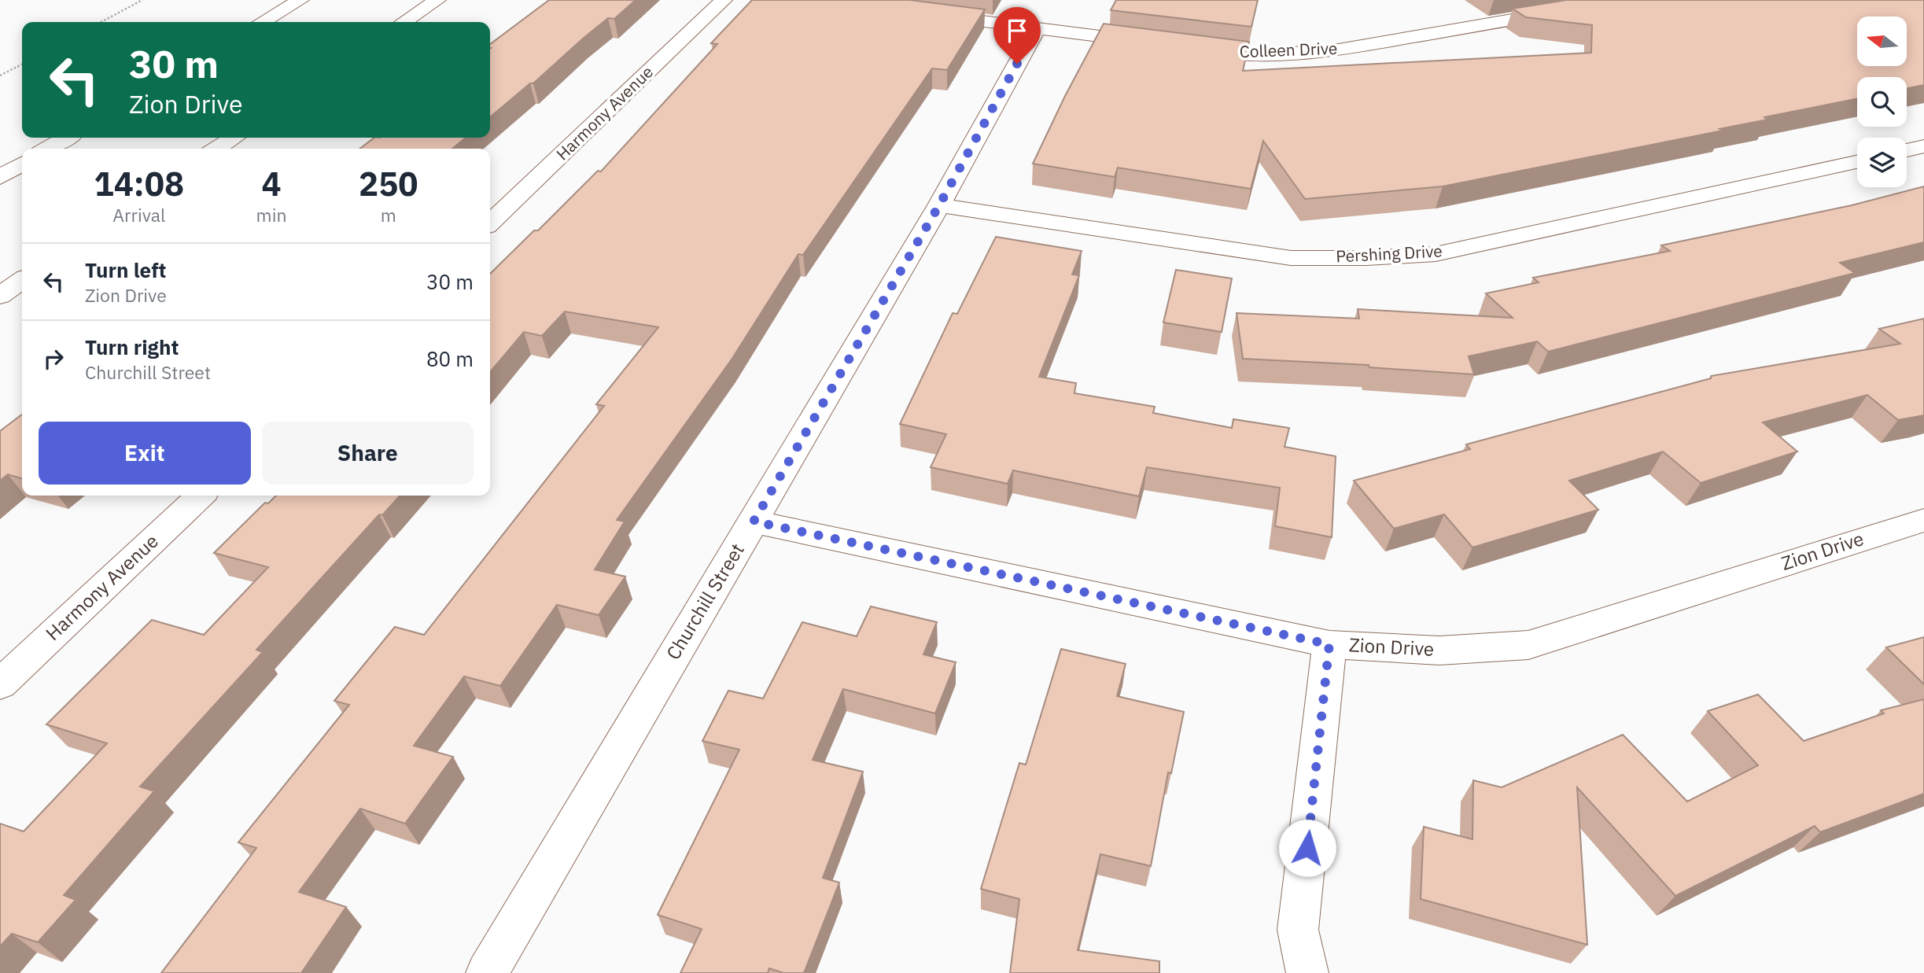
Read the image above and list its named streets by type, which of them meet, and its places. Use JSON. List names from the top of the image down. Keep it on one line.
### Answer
{"streets":{"main road":["Colleen Drive","Harmony Avenue","Pershing Drive","Zion Drive","Churchill Street"]},"crossings":[["Pershing Drive","Churchill Street"],["Zion Drive","Churchill Street"]],"north":"left","page":{"turn":["30 m","Zion Drive"],"eta":["14:08","Arrival","4","min","250","m"],"list":[{"name":"Turn left","note":"Zion Drive","value":"30 m"},{"name":"Turn right","note":"Churchill Street","value":"80 m"}],"buttons":["Exit","Share"]}}
